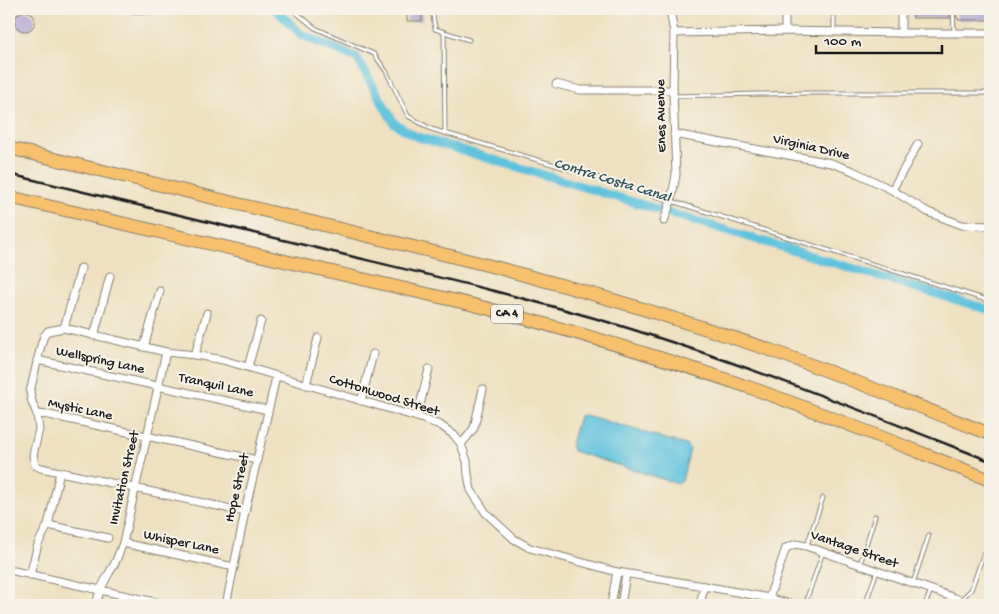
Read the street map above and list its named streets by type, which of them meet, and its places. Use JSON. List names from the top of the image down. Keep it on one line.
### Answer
{"streets":{"highway":["CA 4"],"street":["Enes Avenue","Virginia Drive","Wellspring Lane","Tranquil Lane","Cottonwood Street","Mystic Lane","Invitation Street","Hope Street","Whisper Lane","Vantage Street"]},"crossings":[["Enes Avenue","Virginia Drive"],["Wellspring Lane","Tranquil Lane"],["Wellspring Lane","Cottonwood Street"],["Wellspring Lane","Invitation Street"],["Tranquil Lane","Invitation Street"],["Tranquil Lane","Hope Street"],["Cottonwood Street","Invitation Street"],["Cottonwood Street","Hope Street"],["Mystic Lane","Invitation Street"],["Mystic Lane","Hope Street"],["Invitation Street","Whisper Lane"],["Hope Street","Whisper Lane"]],"water":["Contra Costa Canal"],"scale_bar":"100 m"}
